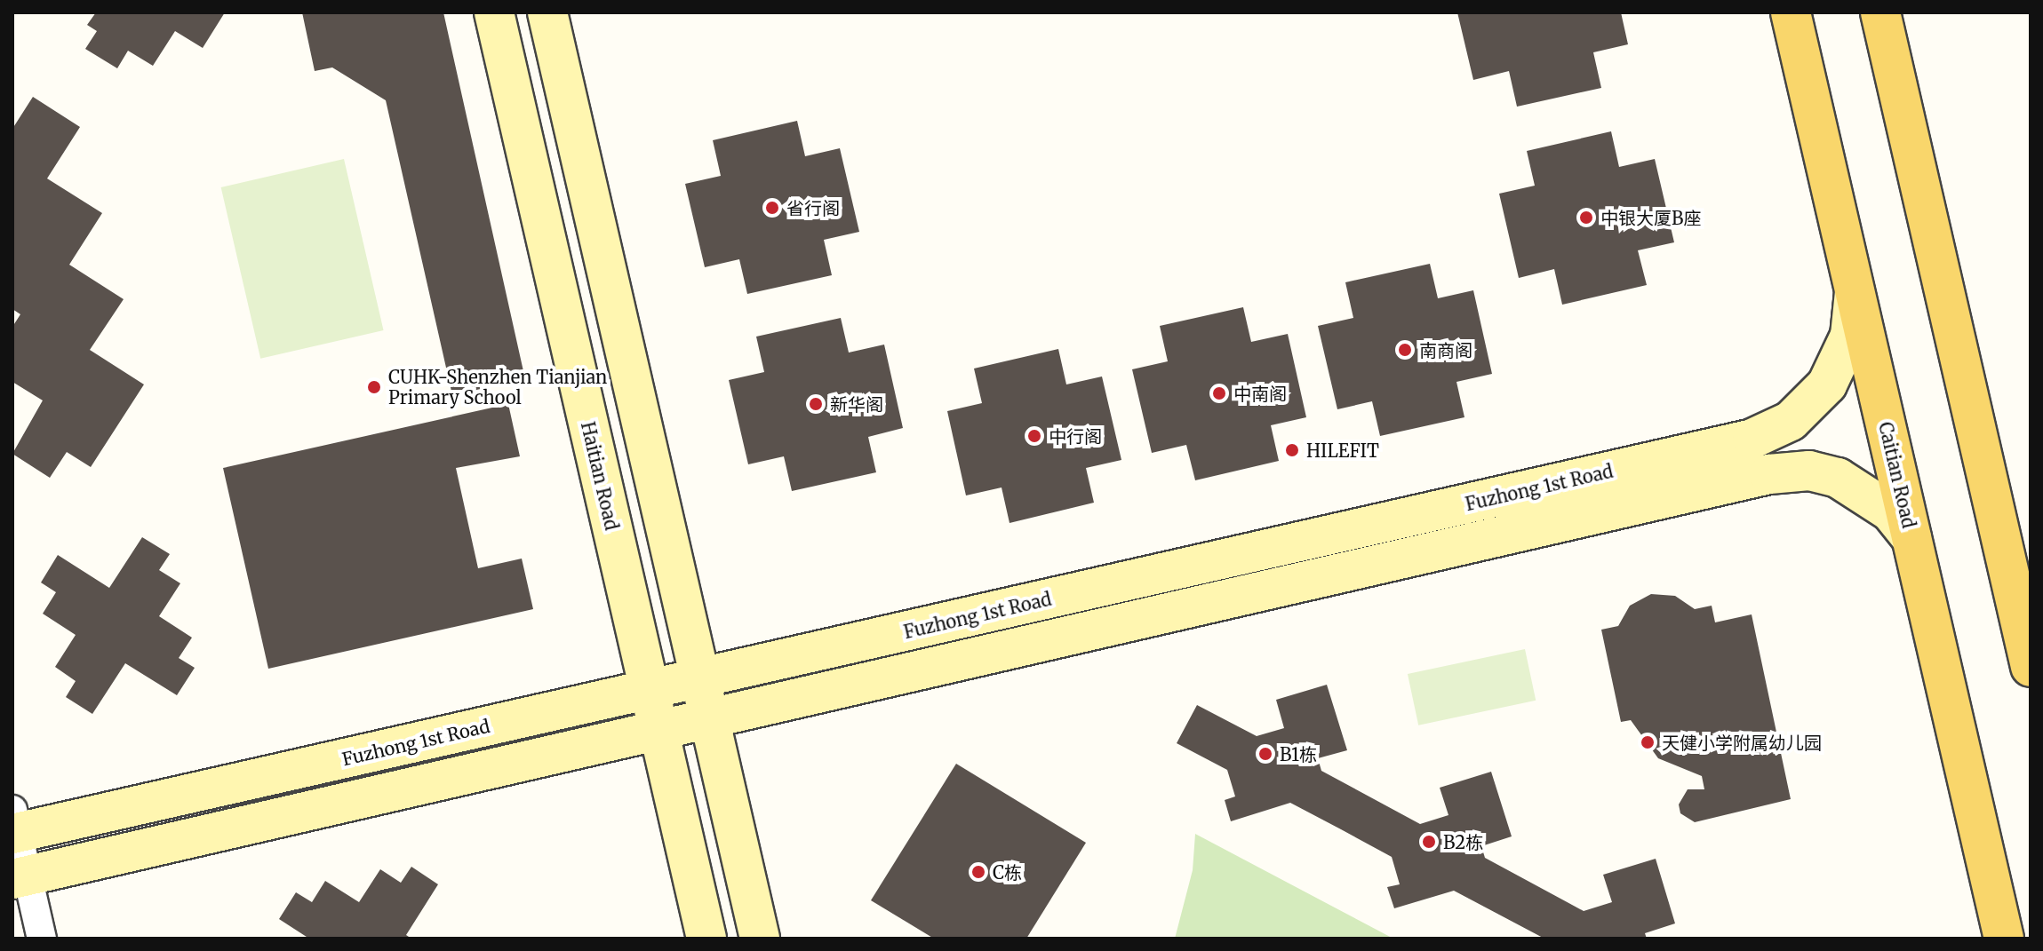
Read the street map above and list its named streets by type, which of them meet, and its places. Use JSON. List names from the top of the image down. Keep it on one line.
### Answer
{"streets":{"main road":["Caitian Road"],"street":["Haitian Road","Fuzhong 1st Road"]},"crossings":[["Caitian Road","Fuzhong 1st Road"],["Haitian Road","Fuzhong 1st Road"]],"places":["省行阁","中银大厦B座","南商阁","CUHK-Shenzhen Tianjian Primary School","中南阁","新华阁","中行阁","HILEFIT","天健小学附属幼儿园","B1栋","B2栋","C栋"]}
